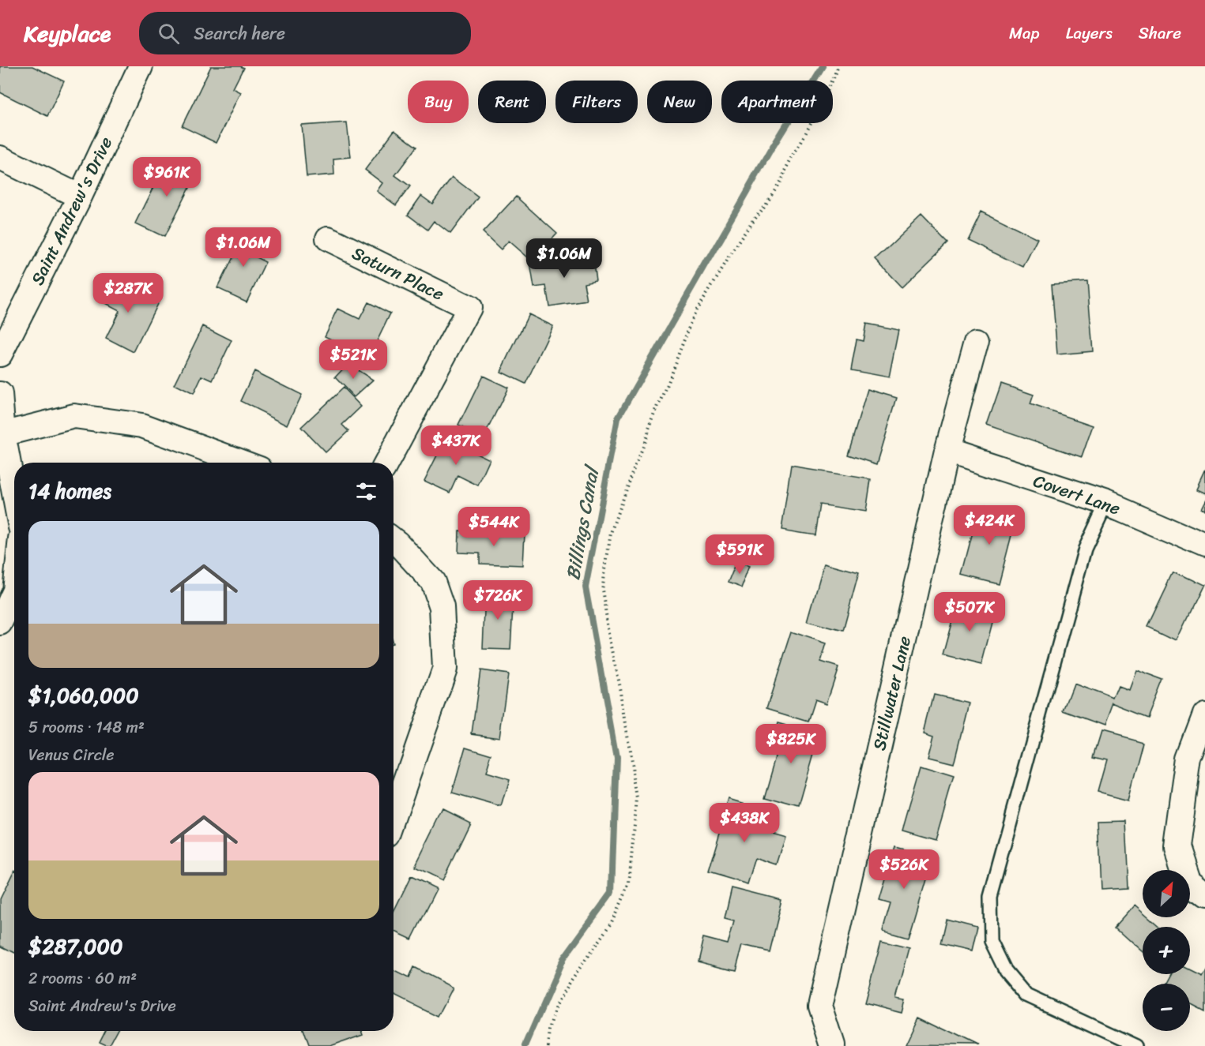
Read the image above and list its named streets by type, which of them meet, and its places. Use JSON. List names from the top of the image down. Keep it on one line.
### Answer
{"streets":{"street":["Saint Andrew's Drive","Saturn Place","Covert Lane","Stillwater Lane"]},"crossings":[["Covert Lane","Stillwater Lane"]],"water":["Billings Canal"],"north":"top right","page":{"header":"Keyplace","search":"Search here","nav":["Map","Layers","Share"],"chip":["Buy","Rent","Filters","New","Apartment"],"price":["$961K","$1.06M","$1.06M","$287K","$521K","$437K","$424K","$544K","$591K","$726K","$507K","$825K","$438K","$526K"],"heading":"14 homes","list":[{"name":"$1,060,000","note":"5 rooms · 148 m² · Venus Circle"},{"name":"$287,000","note":"2 rooms · 60 m² · Saint Andrew's Drive"}],"map_buttons":["+","−"]}}
